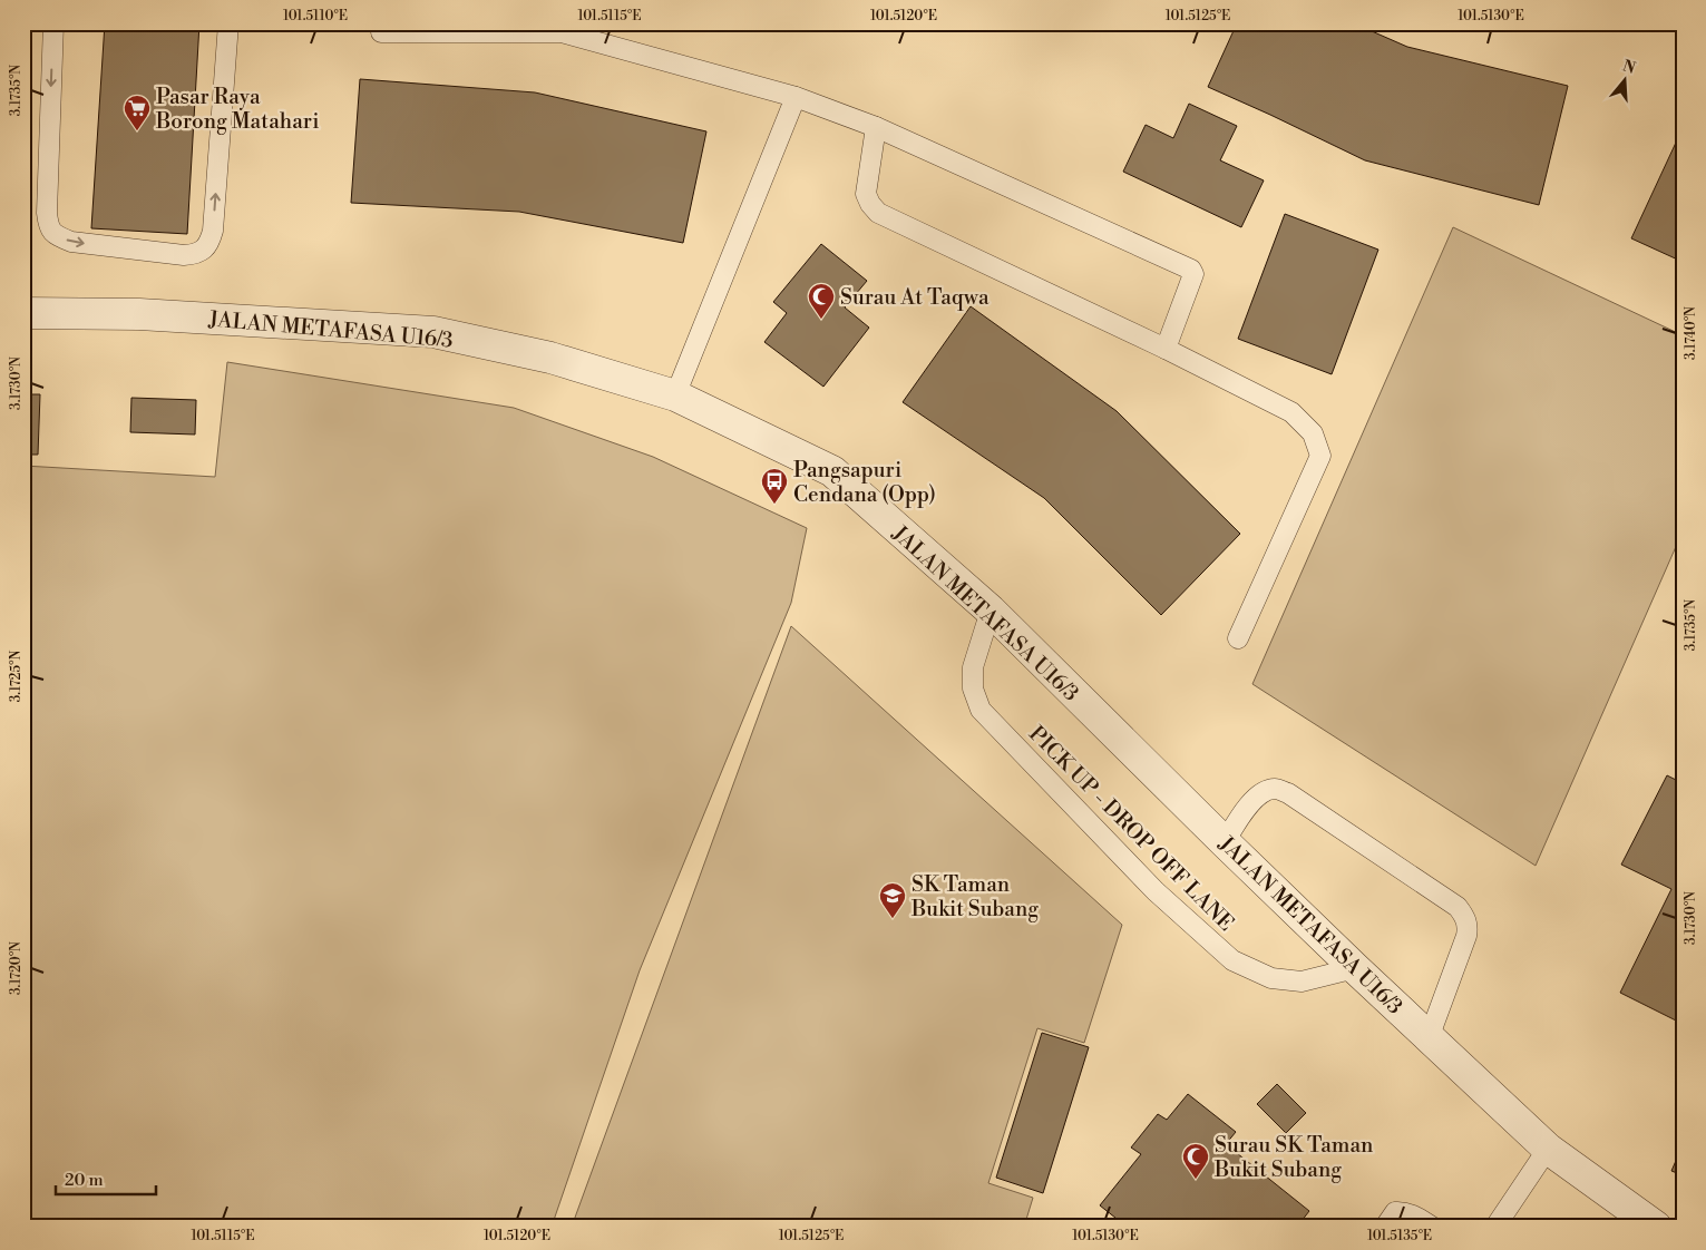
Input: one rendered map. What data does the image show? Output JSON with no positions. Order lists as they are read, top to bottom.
{
  "streets": {
    "street": ["JALAN METAFASA U16/3"],
    "lane": ["PICK UP - DROP OFF LANE"]
  },
  "crossings": [
    ["JALAN METAFASA U16/3", "PICK UP - DROP OFF LANE"]
  ],
  "places": {
    "supermarket": ["Pasar Raya Borong Matahari"],
    "mosque": ["Surau At Taqwa", "Surau SK Taman Bukit Subang"],
    "bus stop": ["Pangsapuri Cendana (Opp)"],
    "school or university": ["SK Taman Bukit Subang"]
  },
  "scale_bar": "20 m",
  "north": "top",
  "coordinates": [
    "101.5110°E",
    "101.5115°E",
    "101.5120°E",
    "101.5125°E",
    "101.5130°E",
    "3.1735°N",
    "3.1740°N",
    "3.1730°N",
    "3.1725°N",
    "3.1720°N",
    "101.5135°E"
  ]
}
